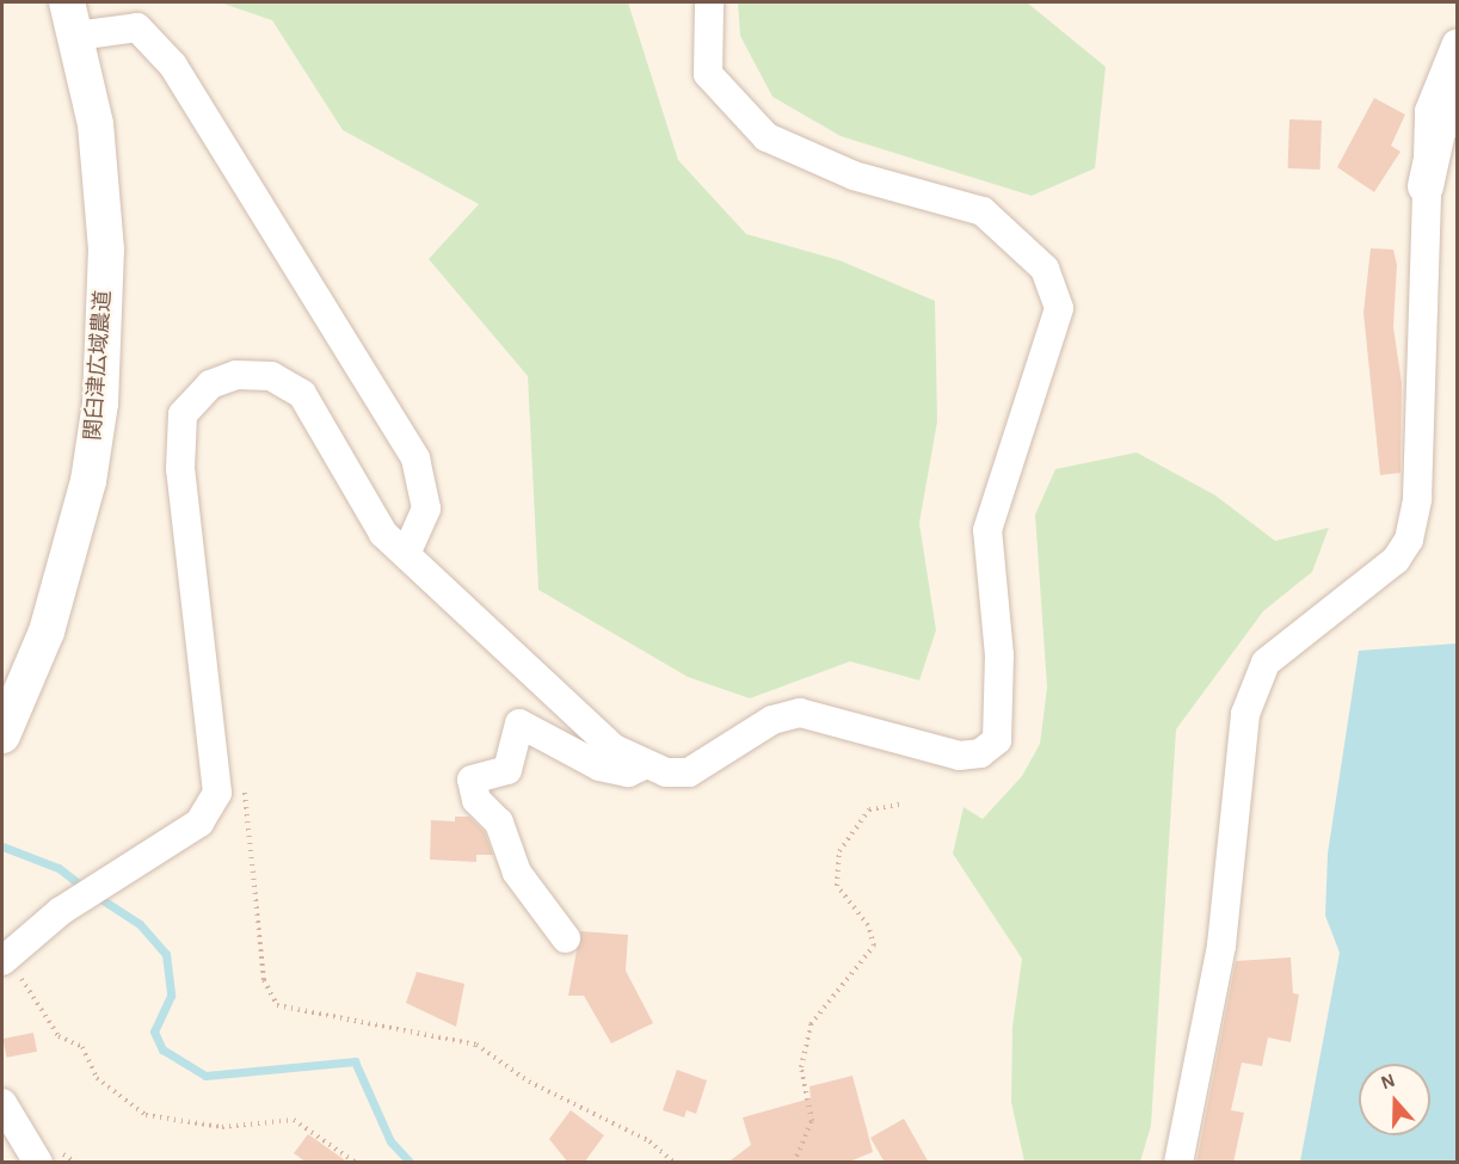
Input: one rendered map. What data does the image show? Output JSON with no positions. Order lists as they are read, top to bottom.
{
  "streets": {
    "street": ["関臼津広域農道"]
  },
  "north": "top"
}
